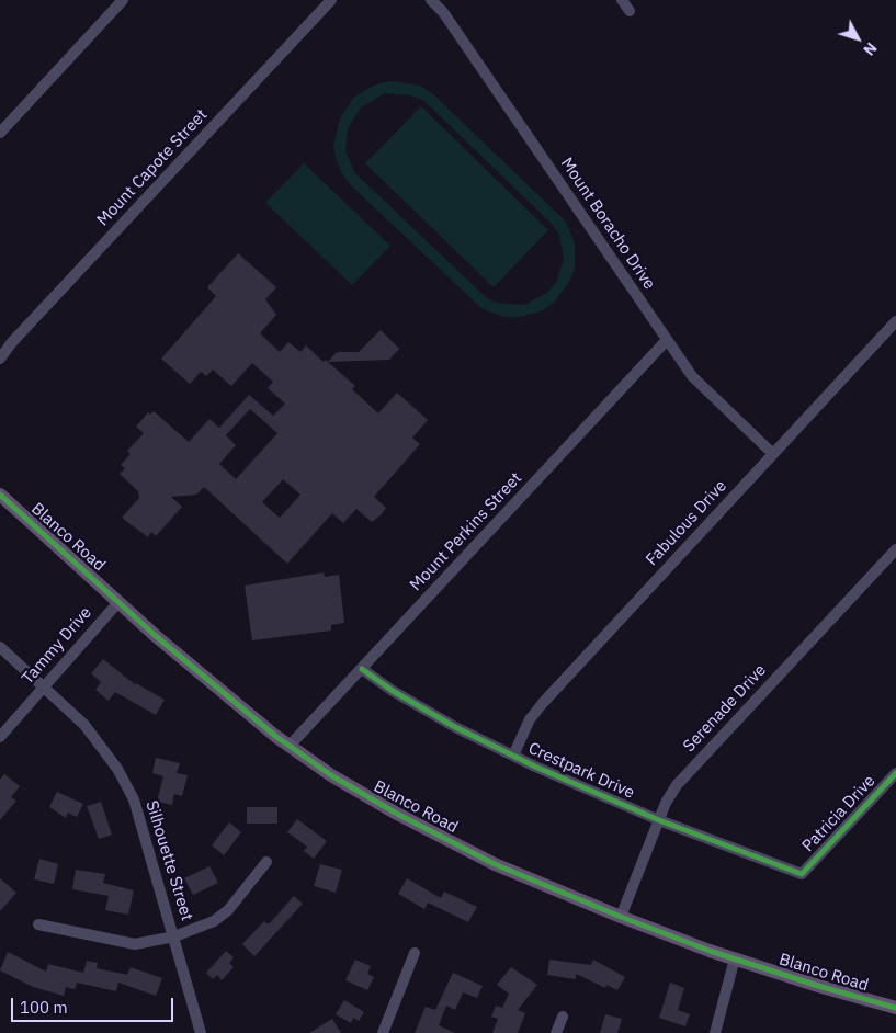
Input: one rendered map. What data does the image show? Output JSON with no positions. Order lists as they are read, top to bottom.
{
  "streets": {
    "main road": ["Blanco Road"],
    "street": [
      "Mount Capote Street",
      "Mount Boracho Drive",
      "Fabulous Drive",
      "Mount Perkins Street",
      "Tammy Drive",
      "Serenade Drive",
      "Crestpark Drive",
      "Patricia Drive",
      "Silhouette Street"
    ]
  },
  "crossings": [
    ["Mount Boracho Drive", "Fabulous Drive"],
    ["Mount Boracho Drive", "Mount Perkins Street"],
    ["Fabulous Drive", "Crestpark Drive"],
    ["Mount Perkins Street", "Blanco Road"],
    ["Mount Perkins Street", "Crestpark Drive"],
    ["Blanco Road", "Tammy Drive"],
    ["Blanco Road", "Serenade Drive"],
    ["Tammy Drive", "Silhouette Street"],
    ["Serenade Drive", "Crestpark Drive"],
    ["Crestpark Drive", "Patricia Drive"]
  ],
  "scale_bar": "100 m",
  "north": "bottom right"
}
